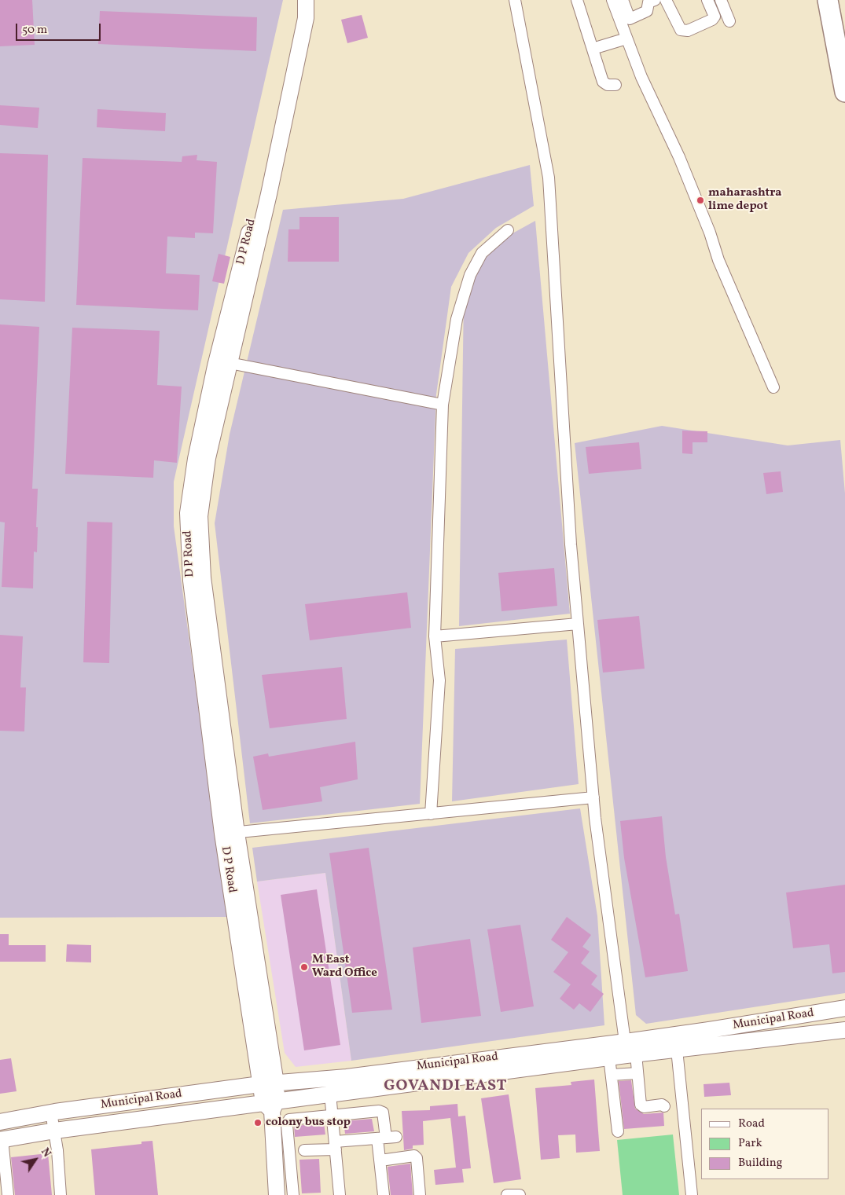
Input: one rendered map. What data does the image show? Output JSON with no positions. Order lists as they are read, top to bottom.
{
  "streets": {
    "street": ["D P Road", "Municipal Road"]
  },
  "crossings": [
    ["D P Road", "Municipal Road"]
  ],
  "districts": ["GOVANDI EAST"],
  "places": ["maharashtra lime depot", "M East Ward Office", "colony bus stop"],
  "legend": ["Road", "Park", "Building"],
  "scale_bar": "50 m",
  "north": "top right"
}
